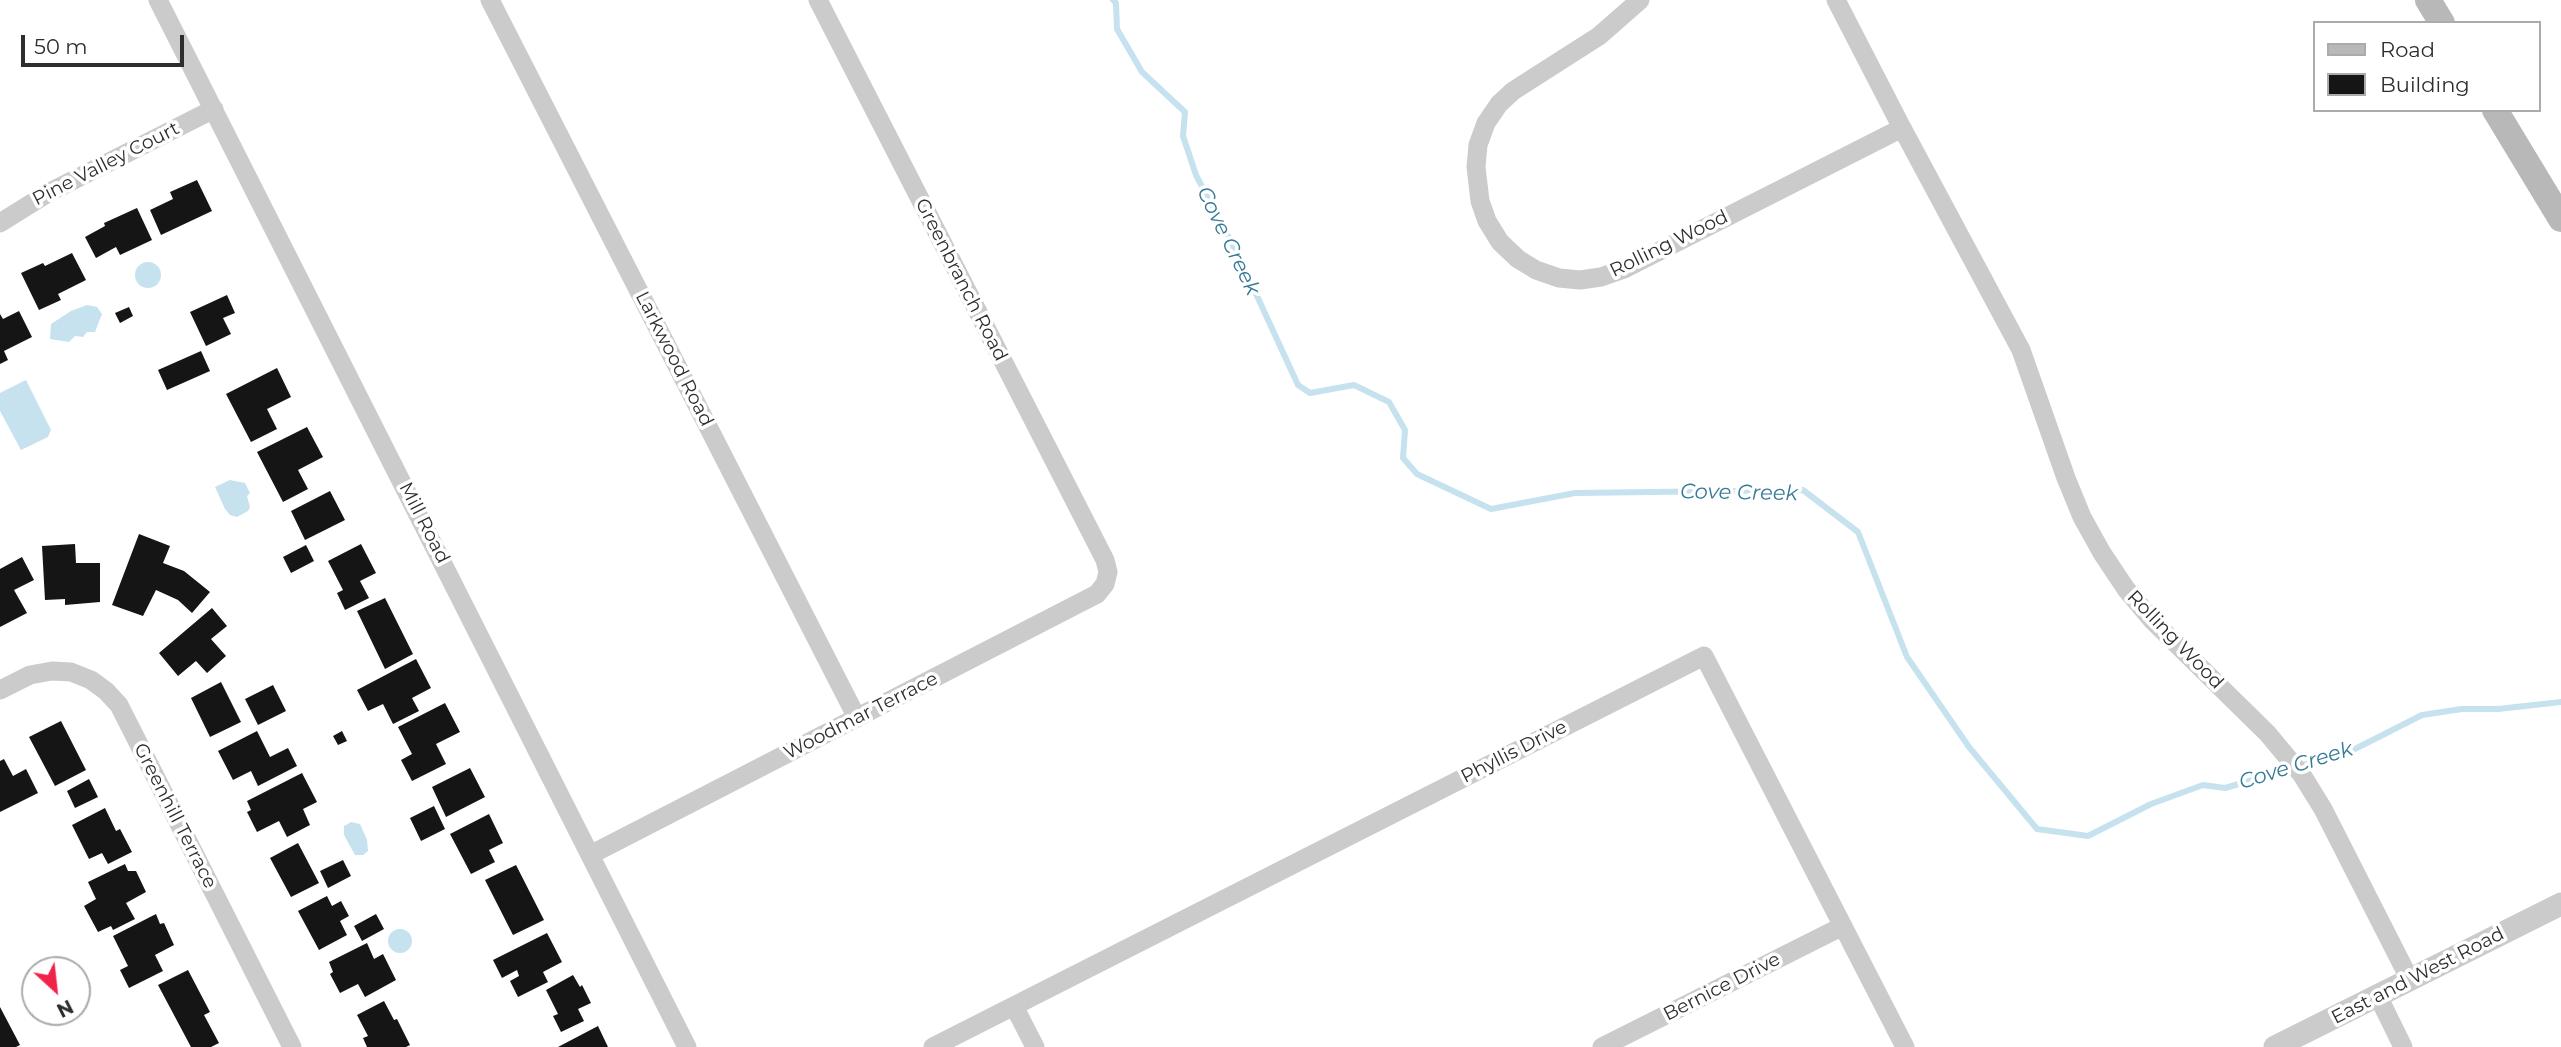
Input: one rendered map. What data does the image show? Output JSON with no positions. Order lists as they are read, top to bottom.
{
  "streets": {
    "street": [
      "Pine Valley Court",
      "Rolling Wood",
      "Greenbranch Road",
      "Larkwood Road",
      "Mill Road",
      "Woodmar Terrace",
      "Phyllis Drive",
      "Greenhill Terrace",
      "East and West Road",
      "Bernice Drive"
    ]
  },
  "crossings": [
    ["Pine Valley Court", "Mill Road"],
    ["Rolling Wood", "East and West Road"],
    ["Greenbranch Road", "Woodmar Terrace"],
    ["Larkwood Road", "Woodmar Terrace"],
    ["Mill Road", "Woodmar Terrace"],
    ["Phyllis Drive", "Bernice Drive"]
  ],
  "water": ["Cove Creek"],
  "legend": ["Road", "Building"],
  "scale_bar": "50 m",
  "north": "bottom right"
}
